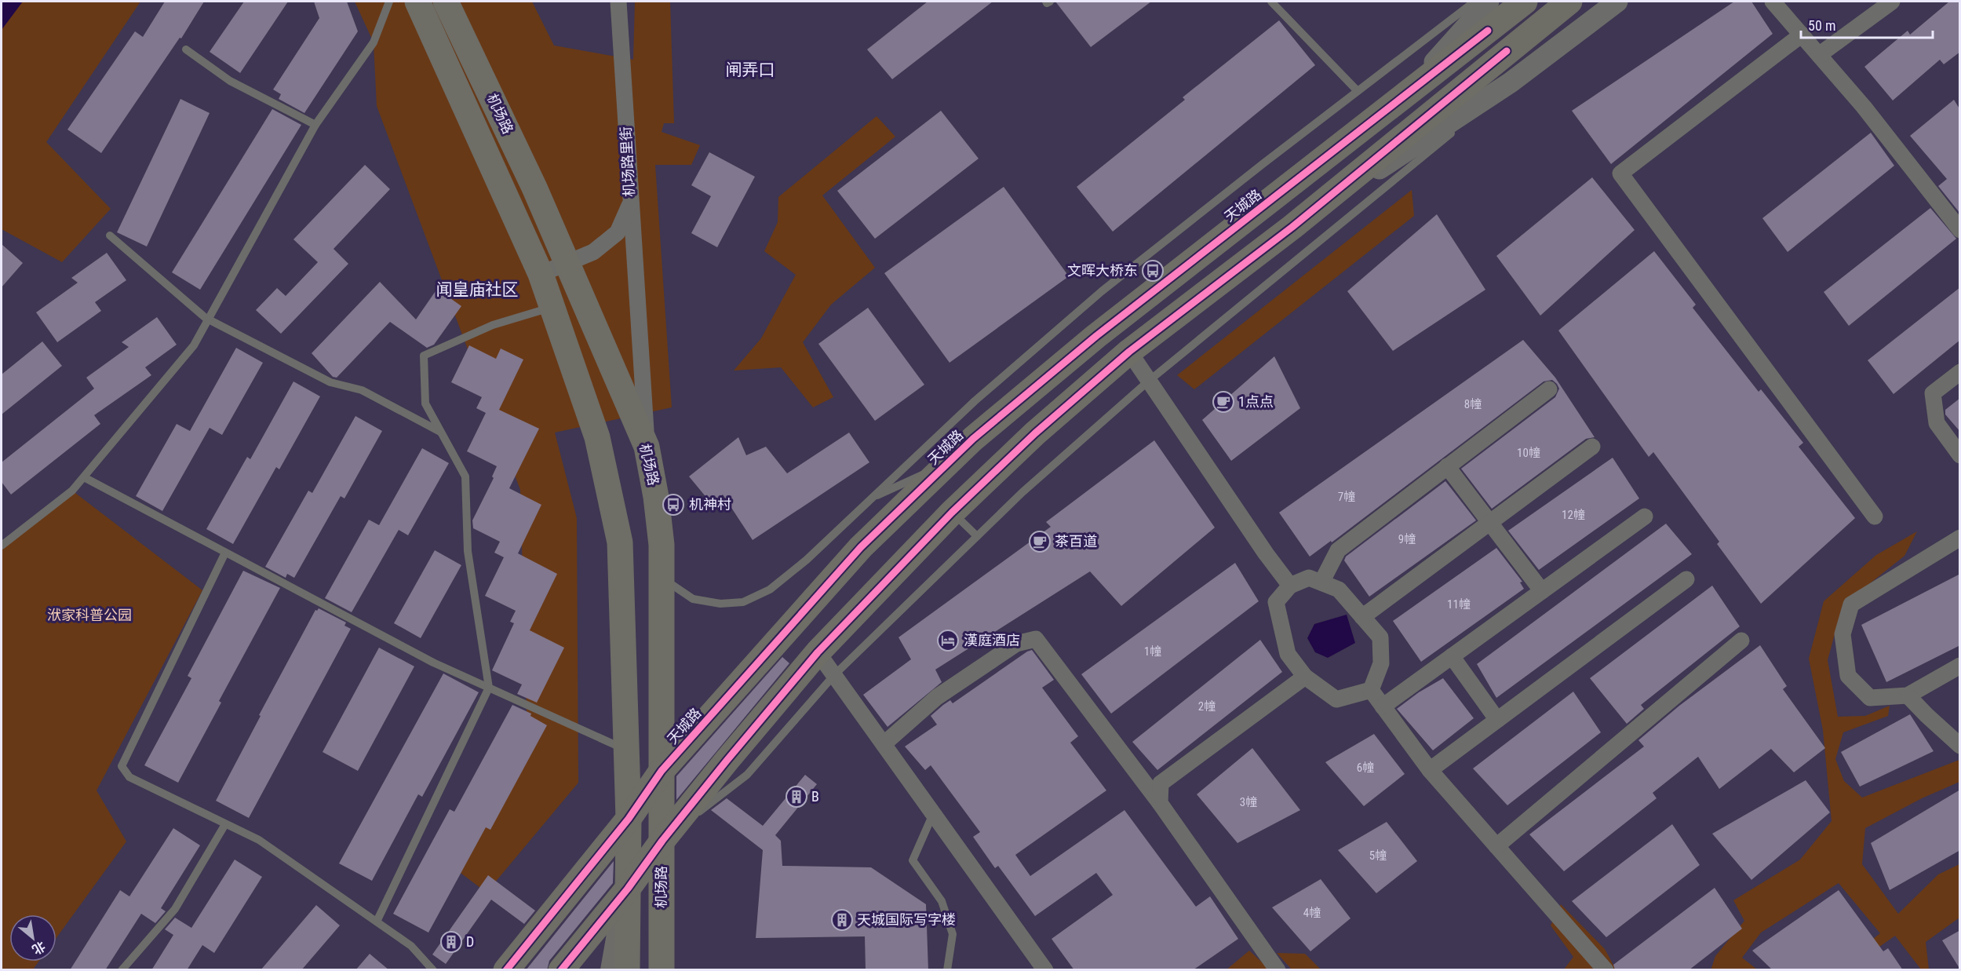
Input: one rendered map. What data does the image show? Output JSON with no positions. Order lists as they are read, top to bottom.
{
  "streets": {
    "main road": ["机场路", "天城路"],
    "street": ["机场路里街"]
  },
  "crossings": [
    ["机场路", "机场路里街"],
    ["机场路", "天城路"]
  ],
  "districts": ["闸弄口", "闻皇庙社区"],
  "parks": ["洑家科普公园"],
  "places": {
    "bus stop": ["文晖大桥东", "机神村"],
    "cafe": ["1点点", "茶百道"],
    "hotel": ["漢庭酒店"],
    "building": ["B", "天城国际写字楼", "D"]
  },
  "house_numbers": [
    "8幢",
    "10幢",
    "7幢",
    "12幢",
    "9幢",
    "11幢",
    "1幢",
    "2幢",
    "6幢",
    "3幢",
    "5幢",
    "4幢"
  ],
  "scale_bar": "50 m",
  "north": "bottom right"
}
